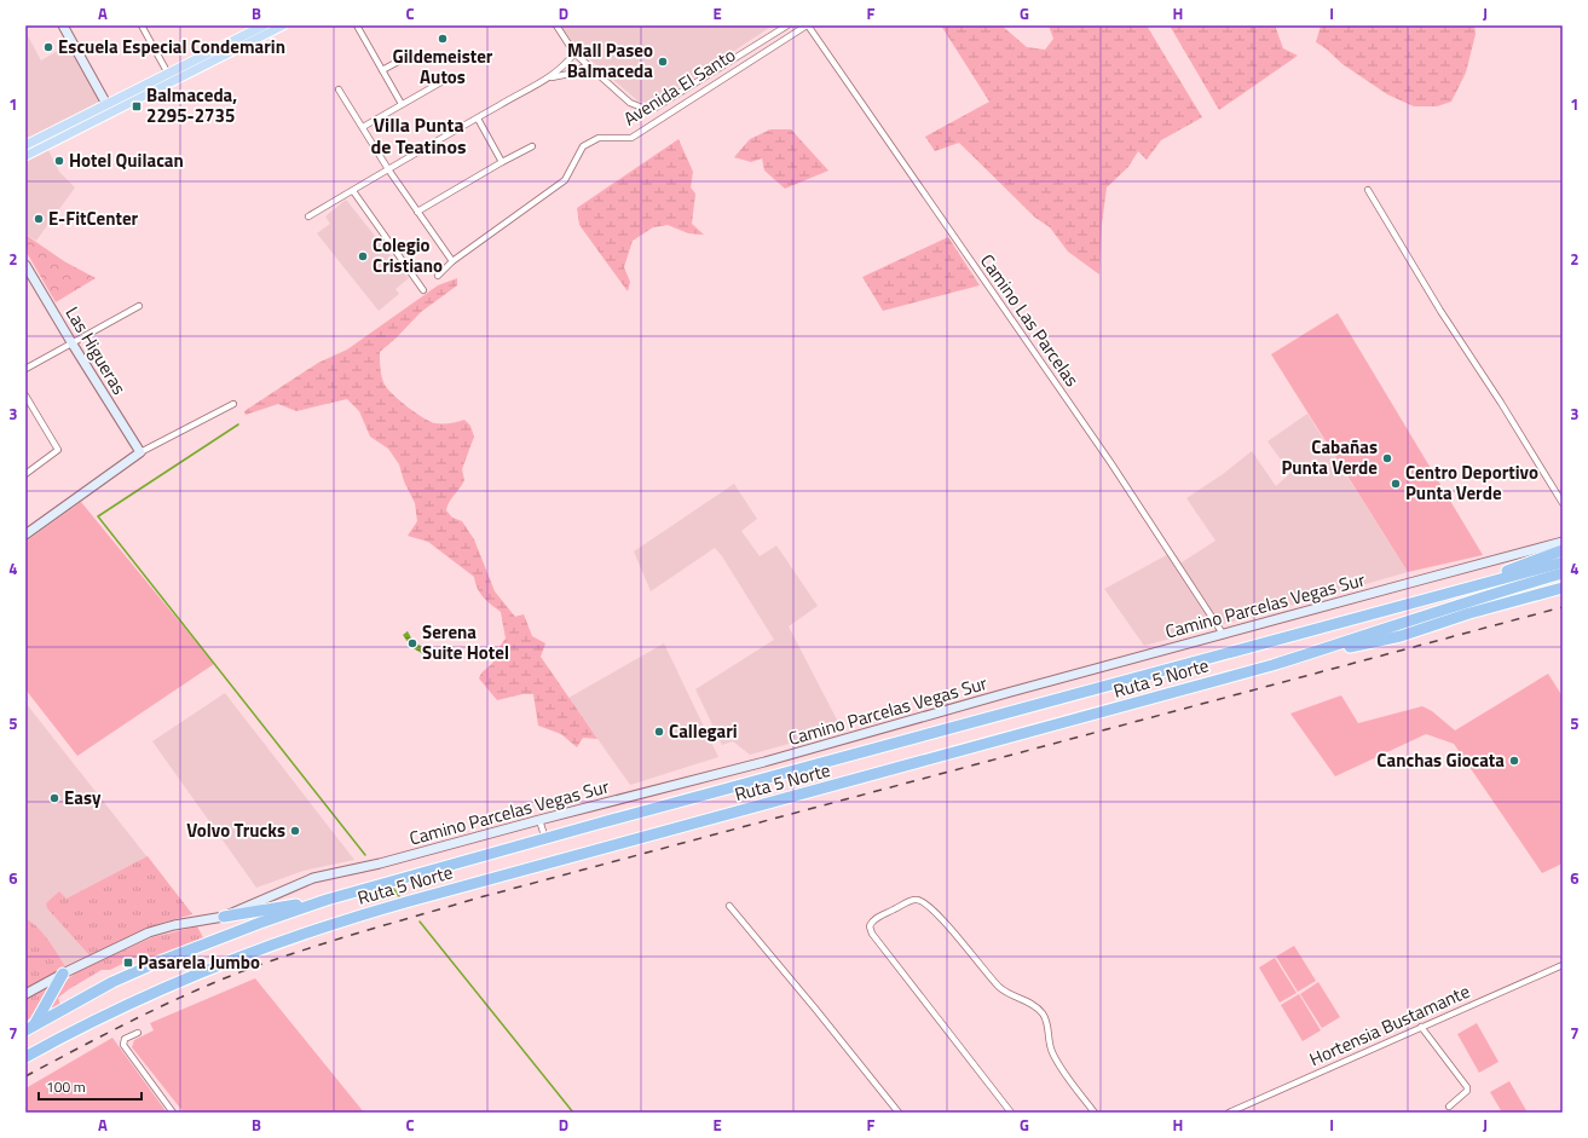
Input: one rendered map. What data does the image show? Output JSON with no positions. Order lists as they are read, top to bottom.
{
  "streets": {
    "highway": ["Ruta 5 Norte"],
    "street": [
      "Avenida El Santo",
      "Camino Las Parcelas",
      "Las Higueras",
      "Camino Parcelas Vegas Sur",
      "Hortensia Bustamante"
    ]
  },
  "crossings": [
    ["Avenida El Santo", "Camino Las Parcelas"],
    ["Camino Las Parcelas", "Camino Parcelas Vegas Sur"]
  ],
  "districts": ["Villa Punta de Teatinos"],
  "places": {
    "other": [
      "Gildemeister Autos",
      "Escuela Especial Condemarin",
      "Mall Paseo Balmaceda",
      "Hotel Quilacan",
      "E-FitCenter",
      "Colegio Cristiano",
      "Cabañas Punta Verde",
      "Centro Deportivo Punta Verde",
      "Serena Suite Hotel",
      "Callegari",
      "Canchas Giocata",
      "Easy",
      "Volvo Trucks"
    ],
    "transit": ["Balmaceda, 2295-2735", "Pasarela Jumbo"]
  },
  "scale_bar": "100 m",
  "grid": {
    "columns": [
      "A",
      "B",
      "C",
      "D",
      "E",
      "F",
      "G",
      "H",
      "I",
      "J"
    ],
    "rows": [
      "1",
      "2",
      "3",
      "4",
      "5",
      "6",
      "7"
    ]
  }
}
